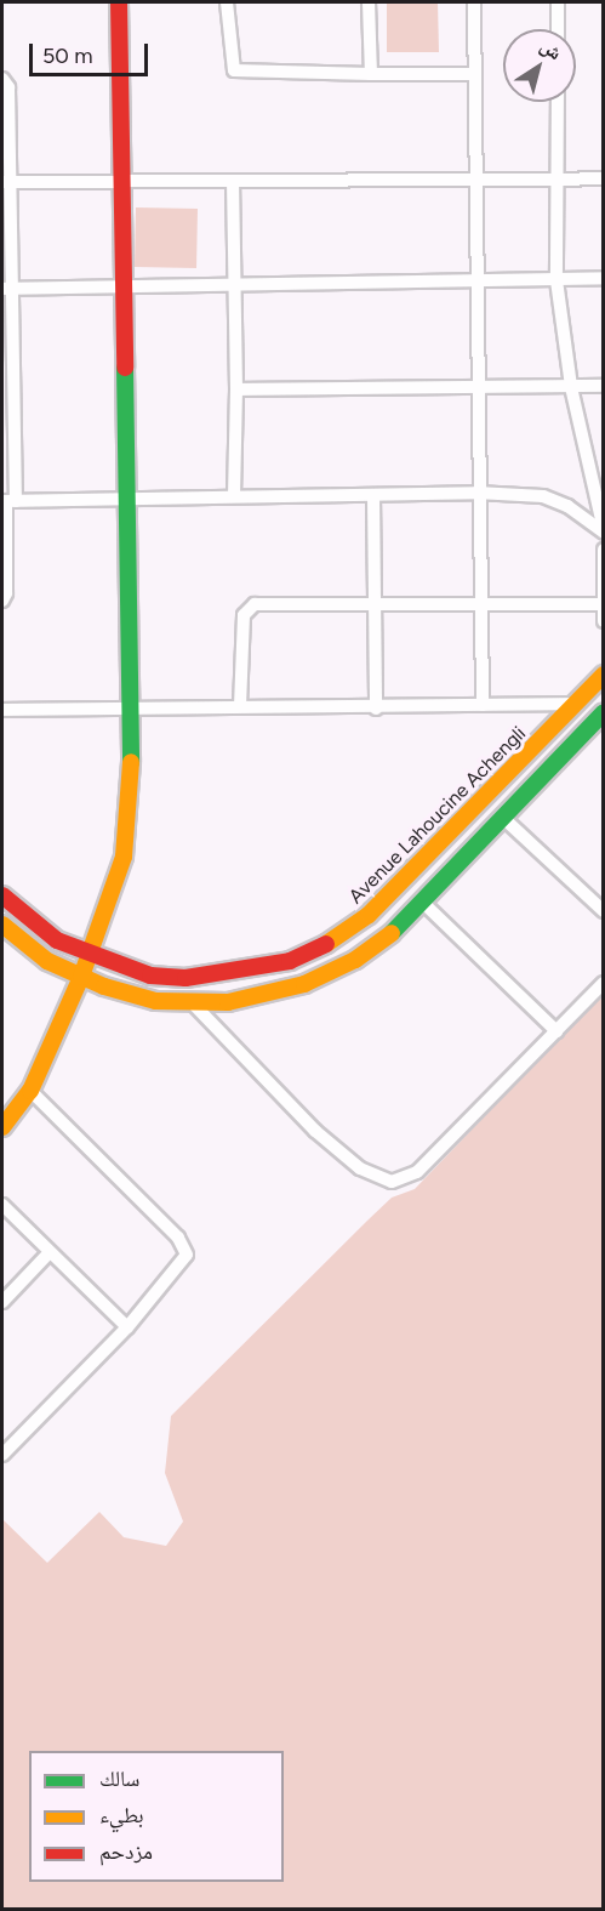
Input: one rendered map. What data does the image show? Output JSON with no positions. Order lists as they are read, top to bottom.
{
  "streets": {
    "street": ["Avenue Lahoucine Achengli"]
  },
  "legend": ["سالك", "بطيء", "مزدحم"],
  "scale_bar": "50 m",
  "north": "top right"
}
